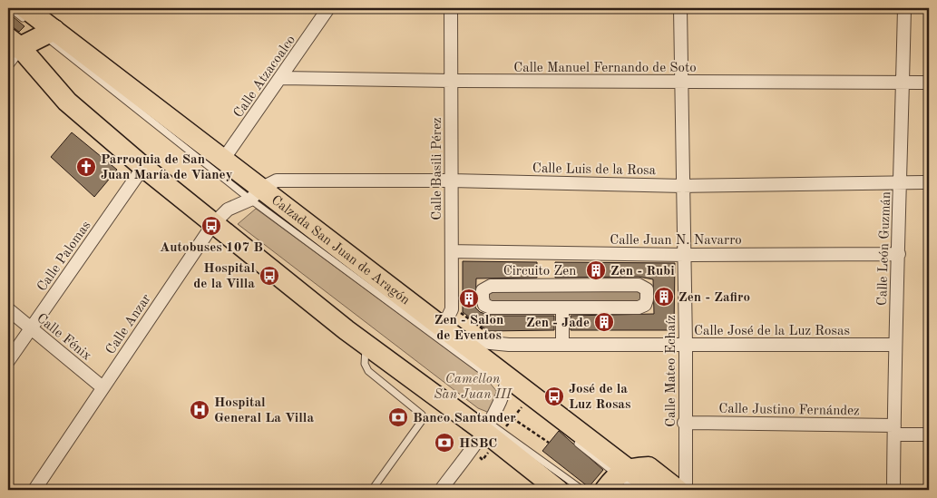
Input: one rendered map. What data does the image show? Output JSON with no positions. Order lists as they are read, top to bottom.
{
  "streets": {
    "main road": ["Calzada San Juan de Aragón"],
    "street": [
      "Calle Manuel Fernando de Soto",
      "Calle Atzacoalco",
      "Calle Basili Pérez",
      "Calle Luis de la Rosa",
      "Calle Juan N. Navarro",
      "Calle León Guzmán",
      "Calle Palomas",
      "Circuito Zen",
      "Calle Anzar",
      "Calle José de la Luz Rosas",
      "Calle Fénix",
      "Calle Mateo Echaíz",
      "Calle Justino Fernández"
    ]
  },
  "crossings": [
    ["Calle Manuel Fernando de Soto", "Calle Atzacoalco"],
    ["Calle Manuel Fernando de Soto", "Calle Basili Pérez"],
    ["Calle Manuel Fernando de Soto", "Calle León Guzmán"],
    ["Calle Manuel Fernando de Soto", "Calle Mateo Echaíz"],
    ["Calle Atzacoalco", "Calzada San Juan de Aragón"],
    ["Calle Basili Pérez", "Calle Luis de la Rosa"],
    ["Calle Basili Pérez", "Calle Juan N. Navarro"],
    ["Calle Basili Pérez", "Calzada San Juan de Aragón"],
    ["Calle Luis de la Rosa", "Calle León Guzmán"],
    ["Calle Luis de la Rosa", "Calzada San Juan de Aragón"],
    ["Calle Luis de la Rosa", "Calle Anzar"],
    ["Calle Luis de la Rosa", "Calle Mateo Echaíz"],
    ["Calle Juan N. Navarro", "Calle León Guzmán"],
    ["Calle Juan N. Navarro", "Calle Mateo Echaíz"],
    ["Calle León Guzmán", "Calle José de la Luz Rosas"],
    ["Calle León Guzmán", "Calle Justino Fernández"],
    ["Calzada San Juan de Aragón", "Calle Anzar"],
    ["Calzada San Juan de Aragón", "Calle José de la Luz Rosas"],
    ["Calle Palomas", "Calle Fénix"],
    ["Calle Anzar", "Calle Fénix"],
    ["Calle José de la Luz Rosas", "Calle Mateo Echaíz"],
    ["Calle Mateo Echaíz", "Calle Justino Fernández"]
  ],
  "parks": ["Camellon San Juan III"],
  "places": {
    "church": ["Parroquia de San Juan María de Vianey"],
    "bus stop": ["Autobuses 107 B", "Hospital de la Villa", "José de la Luz Rosas"],
    "building": [
      "Zen - Rubi",
      "Zen - Zafiro",
      "Zen - Salon de Eventos",
      "Zen - Jade"
    ],
    "hospital": ["Hospital General La Villa"],
    "bank": ["Banco Santander", "HSBC"]
  }
}
